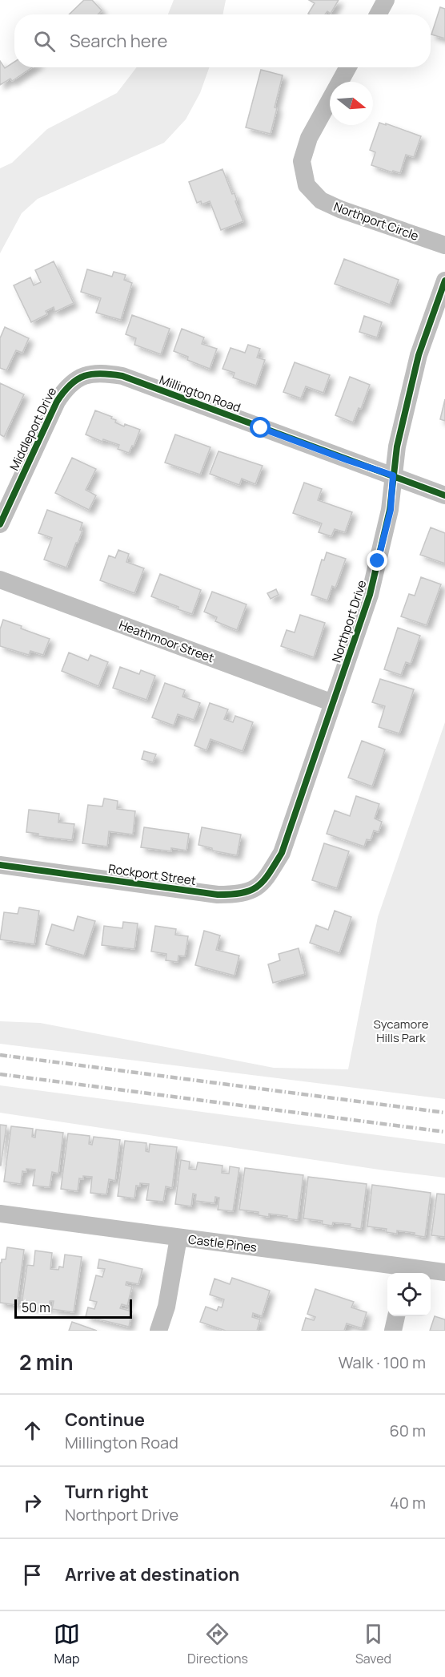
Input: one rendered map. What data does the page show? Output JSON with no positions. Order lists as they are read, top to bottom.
{
  "streets": {
    "street": [
      "Northport Circle",
      "Millington Road",
      "Middleport Drive",
      "Northport Drive",
      "Heathmoor Street",
      "Rockport Street",
      "Castle Pines"
    ]
  },
  "crossings": [
    ["Millington Road", "Middleport Drive"],
    ["Millington Road", "Northport Drive"],
    ["Northport Drive", "Heathmoor Street"],
    ["Northport Drive", "Rockport Street"]
  ],
  "parks": ["Sycamore Hills Park"],
  "scale_bar": "50 m",
  "north": "right",
  "page": {
    "search": "Search here",
    "scale": "50 m",
    "heading": ["2 min", "Walk · 100 m"],
    "list": [
      ["Continue", "Millington Road", "60 m"],
      ["Turn right", "Northport Drive", "40 m"],
      "Arrive at destination"
    ],
    "nav": ["Map", "Directions", "Saved"]
  }
}
